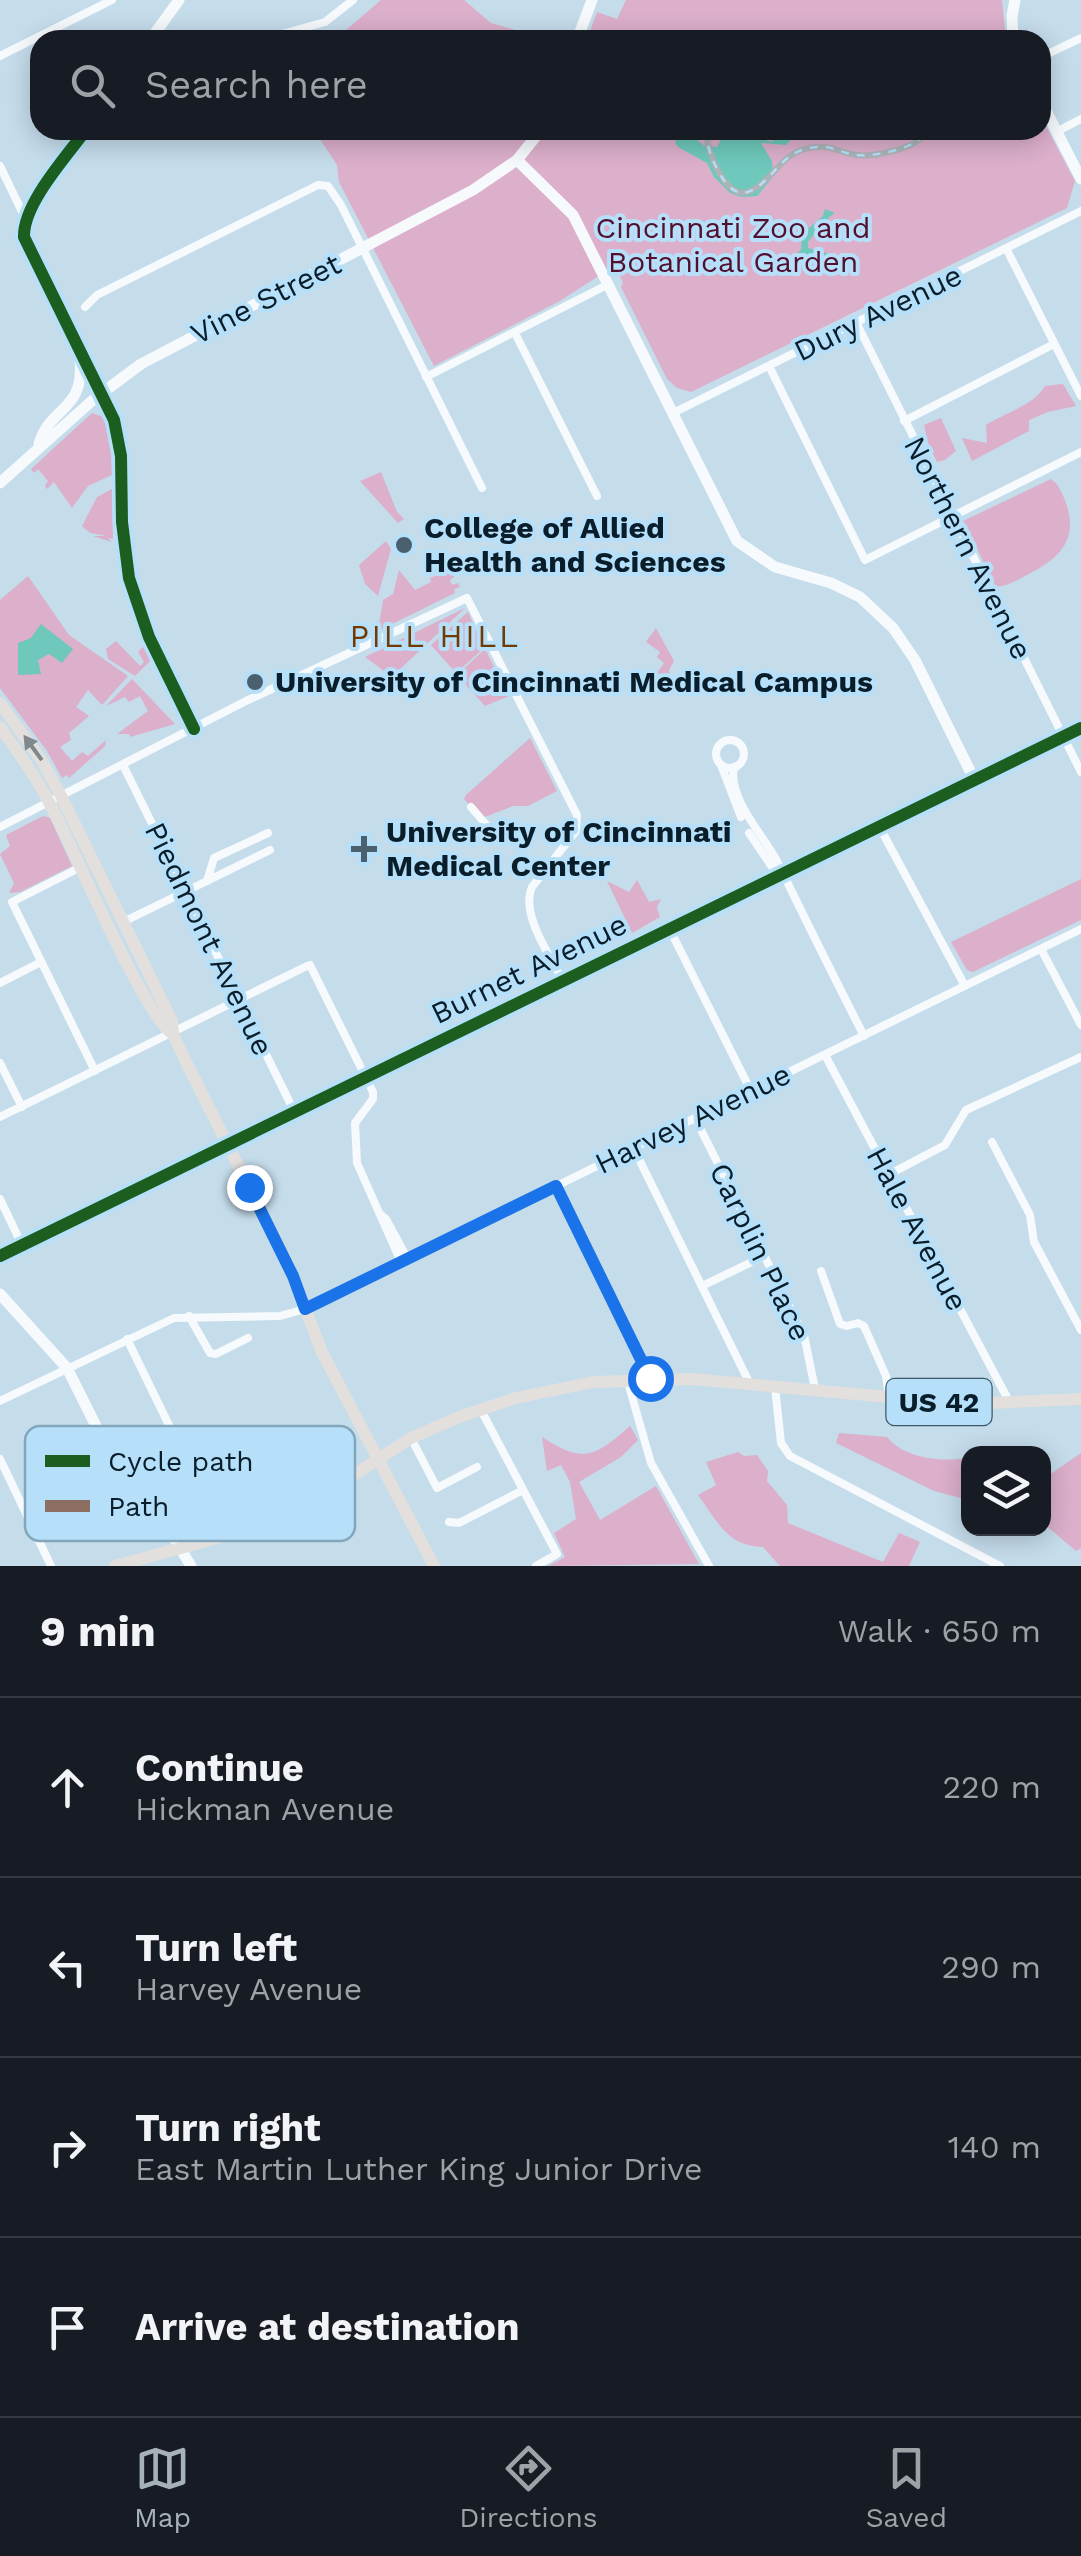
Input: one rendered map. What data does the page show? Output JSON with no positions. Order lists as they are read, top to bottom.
{
  "streets": {
    "main road": ["US 42"],
    "street": [
      "Vine Street",
      "Dury Avenue",
      "Northern Avenue",
      "Piedmont Avenue",
      "Burnet Avenue",
      "Harvey Avenue",
      "Hale Avenue",
      "Carplin Place"
    ]
  },
  "crossings": [
    ["Dury Avenue", "Northern Avenue"],
    ["Northern Avenue", "Burnet Avenue"],
    ["Piedmont Avenue", "Burnet Avenue"],
    ["Harvey Avenue", "Hale Avenue"],
    ["Harvey Avenue", "Carplin Place"],
    ["Hale Avenue", "US 42"],
    ["Carplin Place", "US 42"]
  ],
  "districts": ["PILL HILL"],
  "parks": ["Cincinnati Zoo and Botanical Garden"],
  "places": {
    "other": ["College of Allied Health and Sciences", "University of Cincinnati Medical Campus"],
    "health": ["University of Cincinnati Medical Center"]
  },
  "legend": ["Cycle path", "Path"],
  "page": {
    "search": "Search here",
    "heading": ["9 min", "Walk · 650 m"],
    "list": [
      ["Continue", "Hickman Avenue", "220 m"],
      ["Turn left", "Harvey Avenue", "290 m"],
      ["Turn right", "East Martin Luther King Junior Drive", "140 m"],
      "Arrive at destination"
    ],
    "nav": ["Map", "Directions", "Saved"]
  }
}
